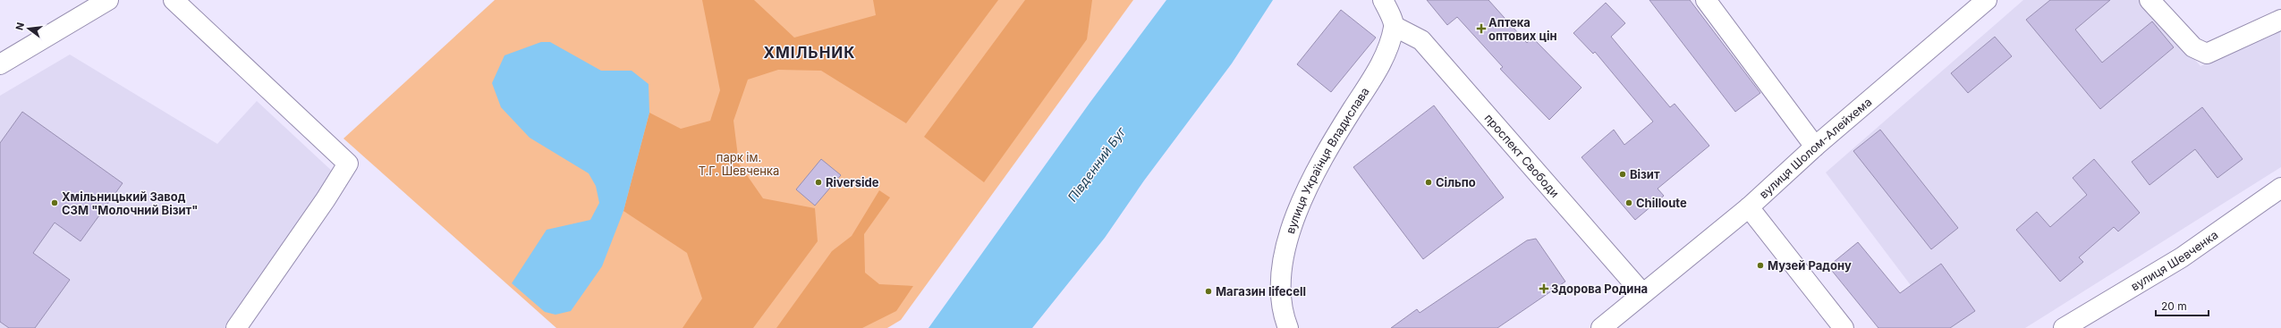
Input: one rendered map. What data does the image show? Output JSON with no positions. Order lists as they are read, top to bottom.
{
  "streets": {
    "street": [
      "вулиця Шолом-Алейхема",
      "проспект Свободи",
      "вулиця Українця Владислава",
      "вулиця Шевченка"
    ]
  },
  "crossings": [
    ["вулиця Шолом-Алейхема", "проспект Свободи"],
    ["проспект Свободи", "вулиця Українця Владислава"]
  ],
  "districts": ["ХМІЛЬНИК"],
  "water": ["Південний Буг"],
  "parks": ["парк ім. Т.Г. Шевченка"],
  "places": {
    "health": ["Аптека оптових цін", "Здорова Родина"],
    "other": [
      "Візит",
      "Riverside",
      "Сільпо",
      "Хмільницький Завод СЗМ \"Молочний Візит\"",
      "Chilloute",
      "Музей Радону",
      "Магазин lifecell"
    ]
  },
  "scale_bar": "20 m",
  "north": "left"
}
